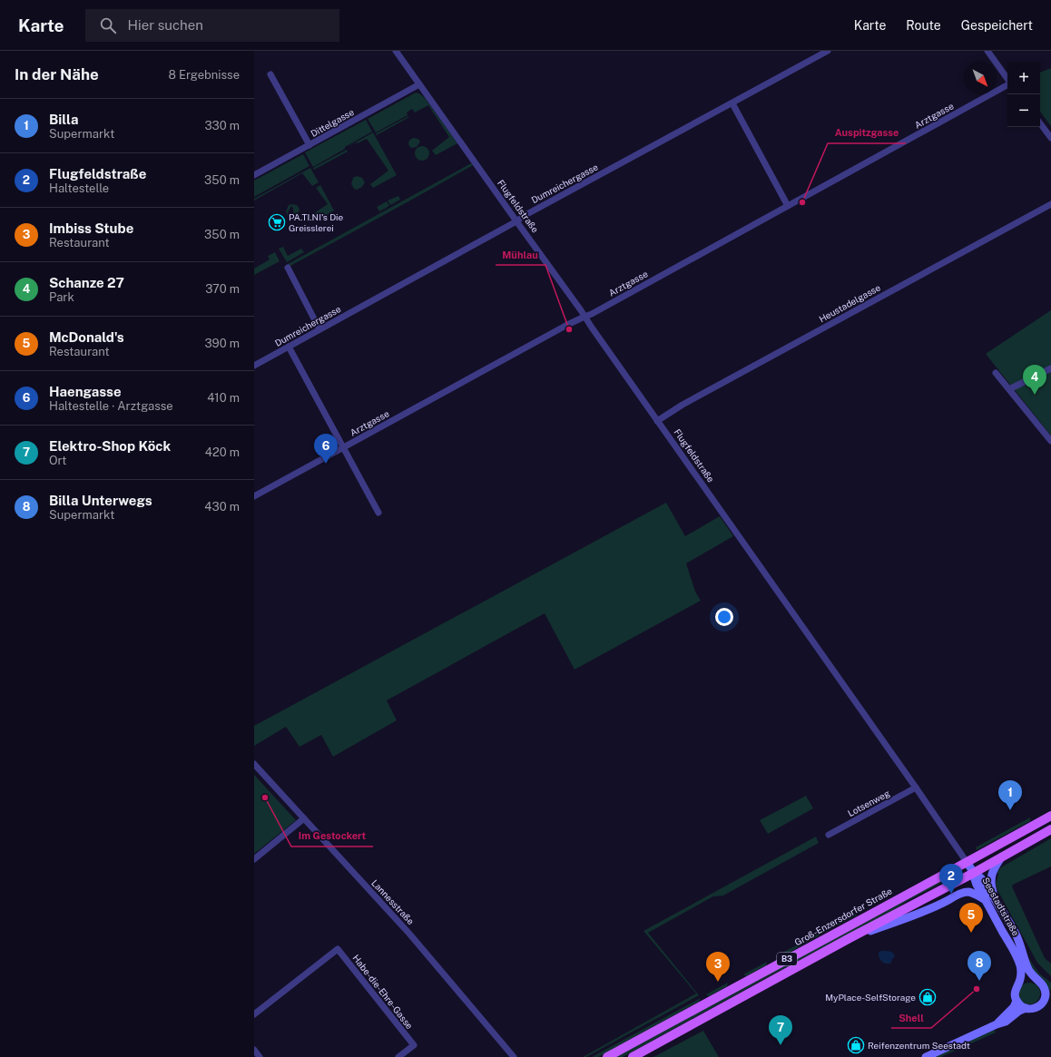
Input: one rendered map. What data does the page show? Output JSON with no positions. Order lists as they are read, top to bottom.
{
  "streets": {
    "main road": ["Groß-Enzersdorfer Straße", "B3"],
    "street": [
      "Arztgasse",
      "Dittelgasse",
      "Dumreichergasse",
      "Flugfeldstraße",
      "Heustadelgasse",
      "Lotsenweg",
      "Lannesstraße",
      "Seestadtstraße",
      "Habe-die-Ehre-Gasse"
    ]
  },
  "crossings": [
    ["Arztgasse", "Flugfeldstraße"],
    ["Dittelgasse", "Flugfeldstraße"],
    ["Dumreichergasse", "Flugfeldstraße"],
    ["Flugfeldstraße", "Heustadelgasse"],
    ["Flugfeldstraße", "Lotsenweg"],
    ["Flugfeldstraße", "Seestadtstraße"],
    ["Flugfeldstraße", "Groß-Enzersdorfer Straße"],
    ["Flugfeldstraße", "B3"],
    ["Seestadtstraße", "B3"]
  ],
  "places": {
    "other": [
      "Auspitzgasse",
      "Mühlau",
      "Im Gestockert",
      "Shell"
    ],
    "supermarket": ["PA.TI.NI's Die Greisslerei"],
    "shop": ["MyPlace-SelfStorage", "Reifenzentrum Seestadt"]
  },
  "north": "bottom right",
  "page": {
    "header": "Karte",
    "search": "Hier suchen",
    "nav": ["Karte", "Route", "Gespeichert"],
    "heading": ["In der Nähe", "8 Ergebnisse"],
    "map_buttons": ["+", "−"],
    "list": [
      {
        "mark": "1",
        "name": "Billa",
        "note": "Supermarkt",
        "value": "330 m"
      },
      {
        "mark": "2",
        "name": "Flugfeldstraße",
        "note": "Haltestelle",
        "value": "350 m"
      },
      {
        "mark": "3",
        "name": "Imbiss Stube",
        "note": "Restaurant",
        "value": "350 m"
      },
      {
        "mark": "4",
        "name": "Schanze 27",
        "note": "Park",
        "value": "370 m"
      },
      {
        "mark": "5",
        "name": "McDonald's",
        "note": "Restaurant",
        "value": "390 m"
      },
      {
        "mark": "6",
        "name": "Haengasse",
        "note": "Haltestelle · Arztgasse",
        "value": "410 m"
      },
      {
        "mark": "7",
        "name": "Elektro-Shop Köck",
        "note": "Ort",
        "value": "420 m"
      },
      {
        "mark": "8",
        "name": "Billa Unterwegs",
        "note": "Supermarkt",
        "value": "430 m"
      }
    ],
    "pins": [
      "4",
      "6",
      "1",
      "2",
      "5",
      "8",
      "3",
      "7"
    ]
  }
}
